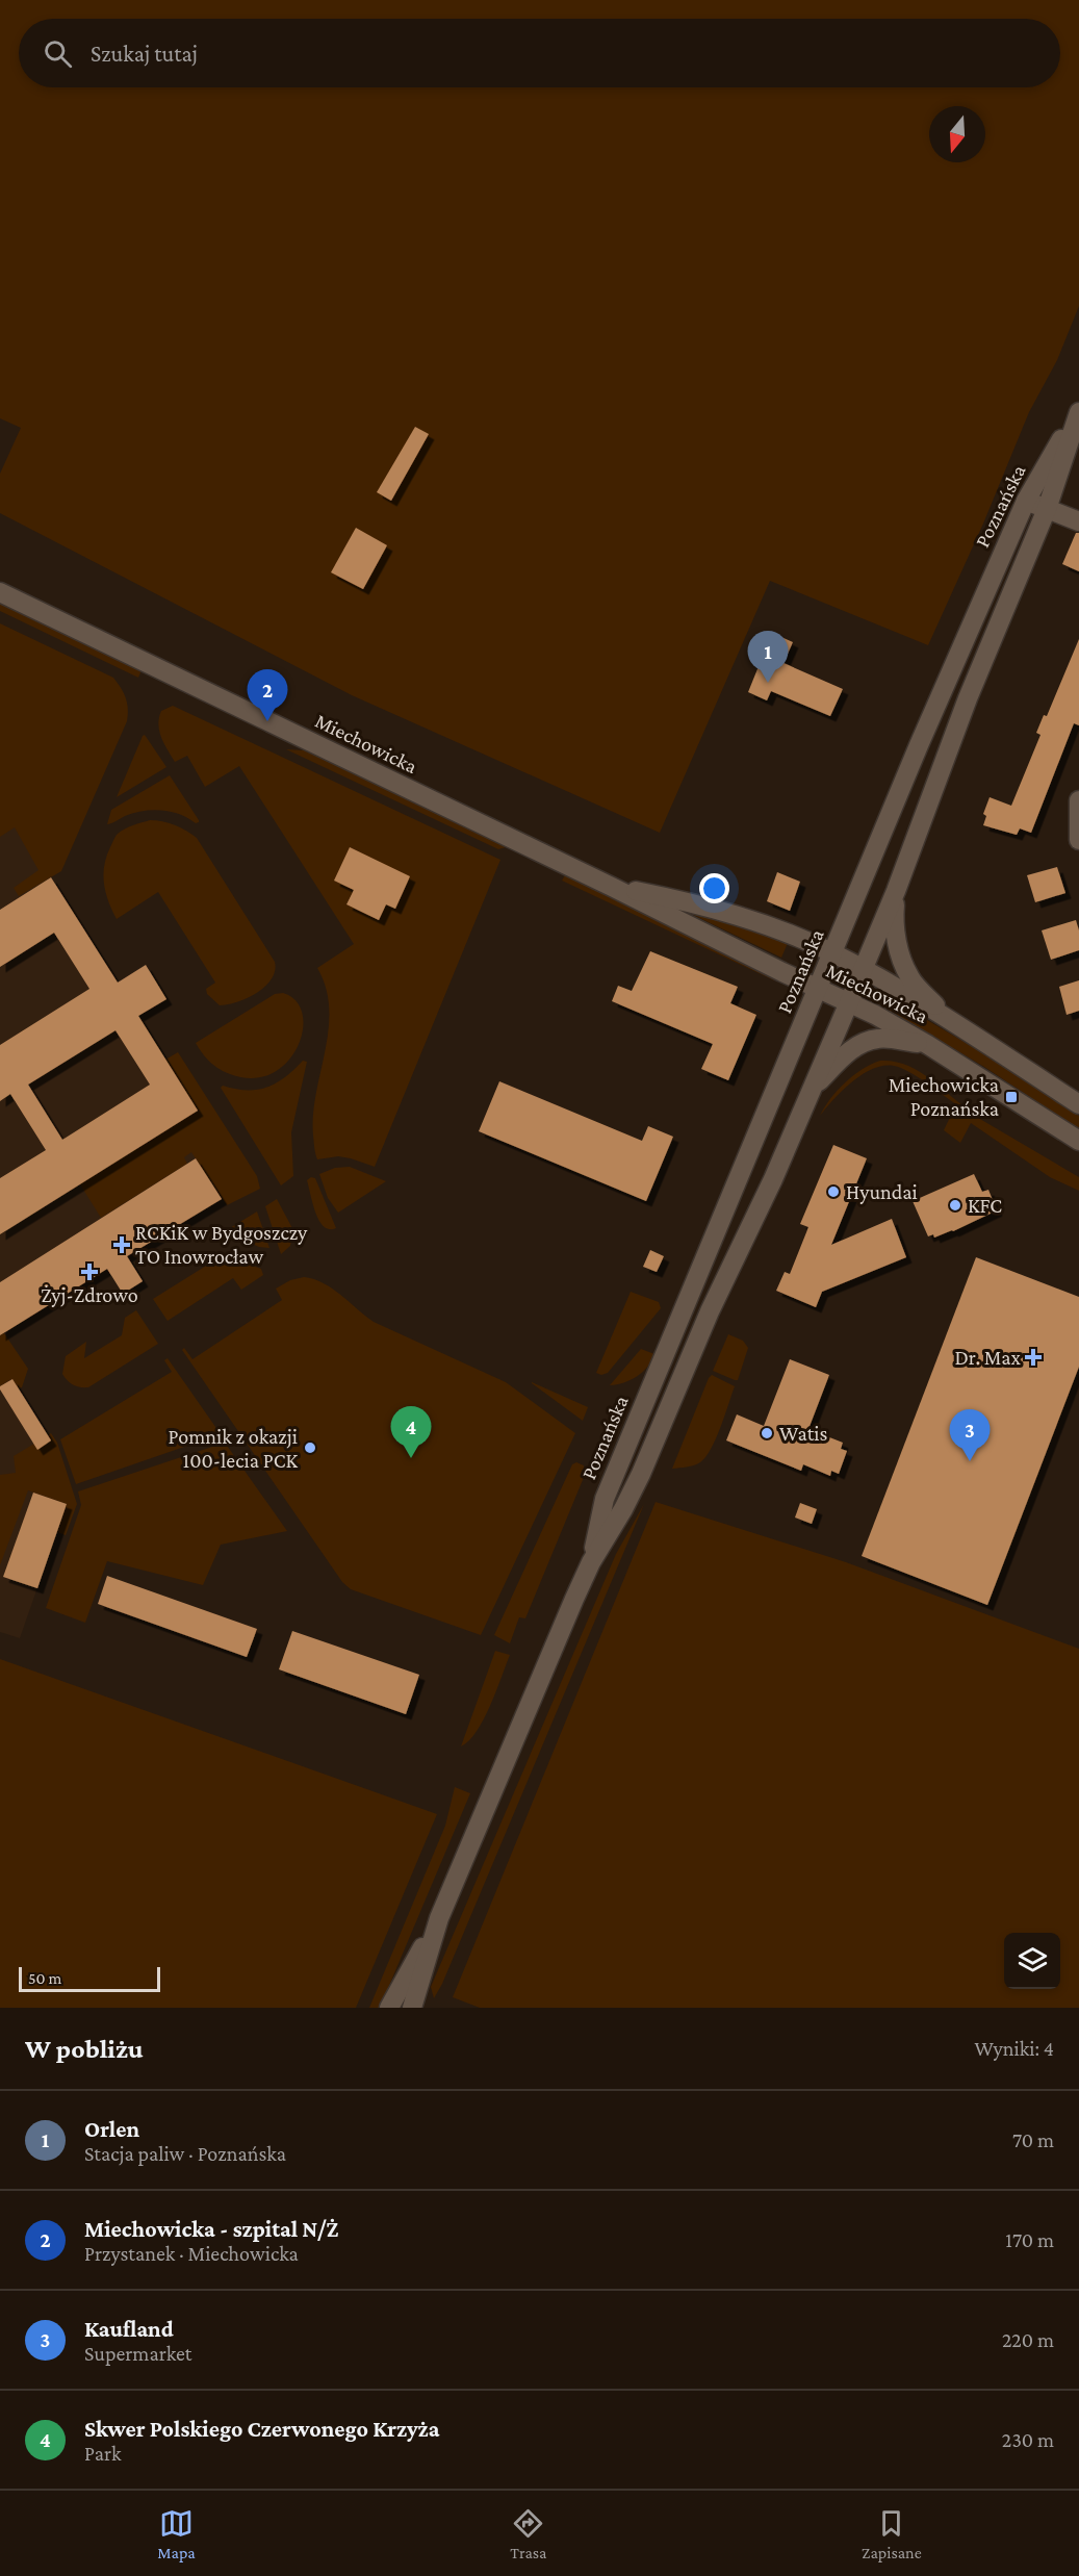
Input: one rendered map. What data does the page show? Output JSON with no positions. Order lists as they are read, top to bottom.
{
  "streets": {
    "main road": ["Poznańska", "Miechowicka"]
  },
  "crossings": [
    ["Poznańska", "Miechowicka"]
  ],
  "places": {
    "transit": ["Miechowicka Poznańska"],
    "other": [
      "Hyundai",
      "KFC",
      "Watis",
      "Pomnik z okazji 100-lecia PCK"
    ],
    "health": ["RCKiK w Bydgoszczy TO Inowrocław", "Żyj-Zdrowo", "Dr. Max"]
  },
  "scale_bar": "50 m",
  "north": "bottom",
  "page": {
    "search": "Szukaj tutaj",
    "pins": [
      "1",
      "2",
      "4",
      "3"
    ],
    "scale": "50 m",
    "heading": ["W pobliżu", "Wyniki: 4"],
    "list": [
      {
        "mark": "1",
        "name": "Orlen",
        "note": "Stacja paliw · Poznańska",
        "value": "70 m"
      },
      {
        "mark": "2",
        "name": "Miechowicka - szpital N/Ż",
        "note": "Przystanek · Miechowicka",
        "value": "170 m"
      },
      {
        "mark": "3",
        "name": "Kaufland",
        "note": "Supermarket",
        "value": "220 m"
      },
      {
        "mark": "4",
        "name": "Skwer Polskiego Czerwonego Krzyża",
        "note": "Park",
        "value": "230 m"
      }
    ],
    "nav": ["Mapa", "Trasa", "Zapisane"]
  }
}
